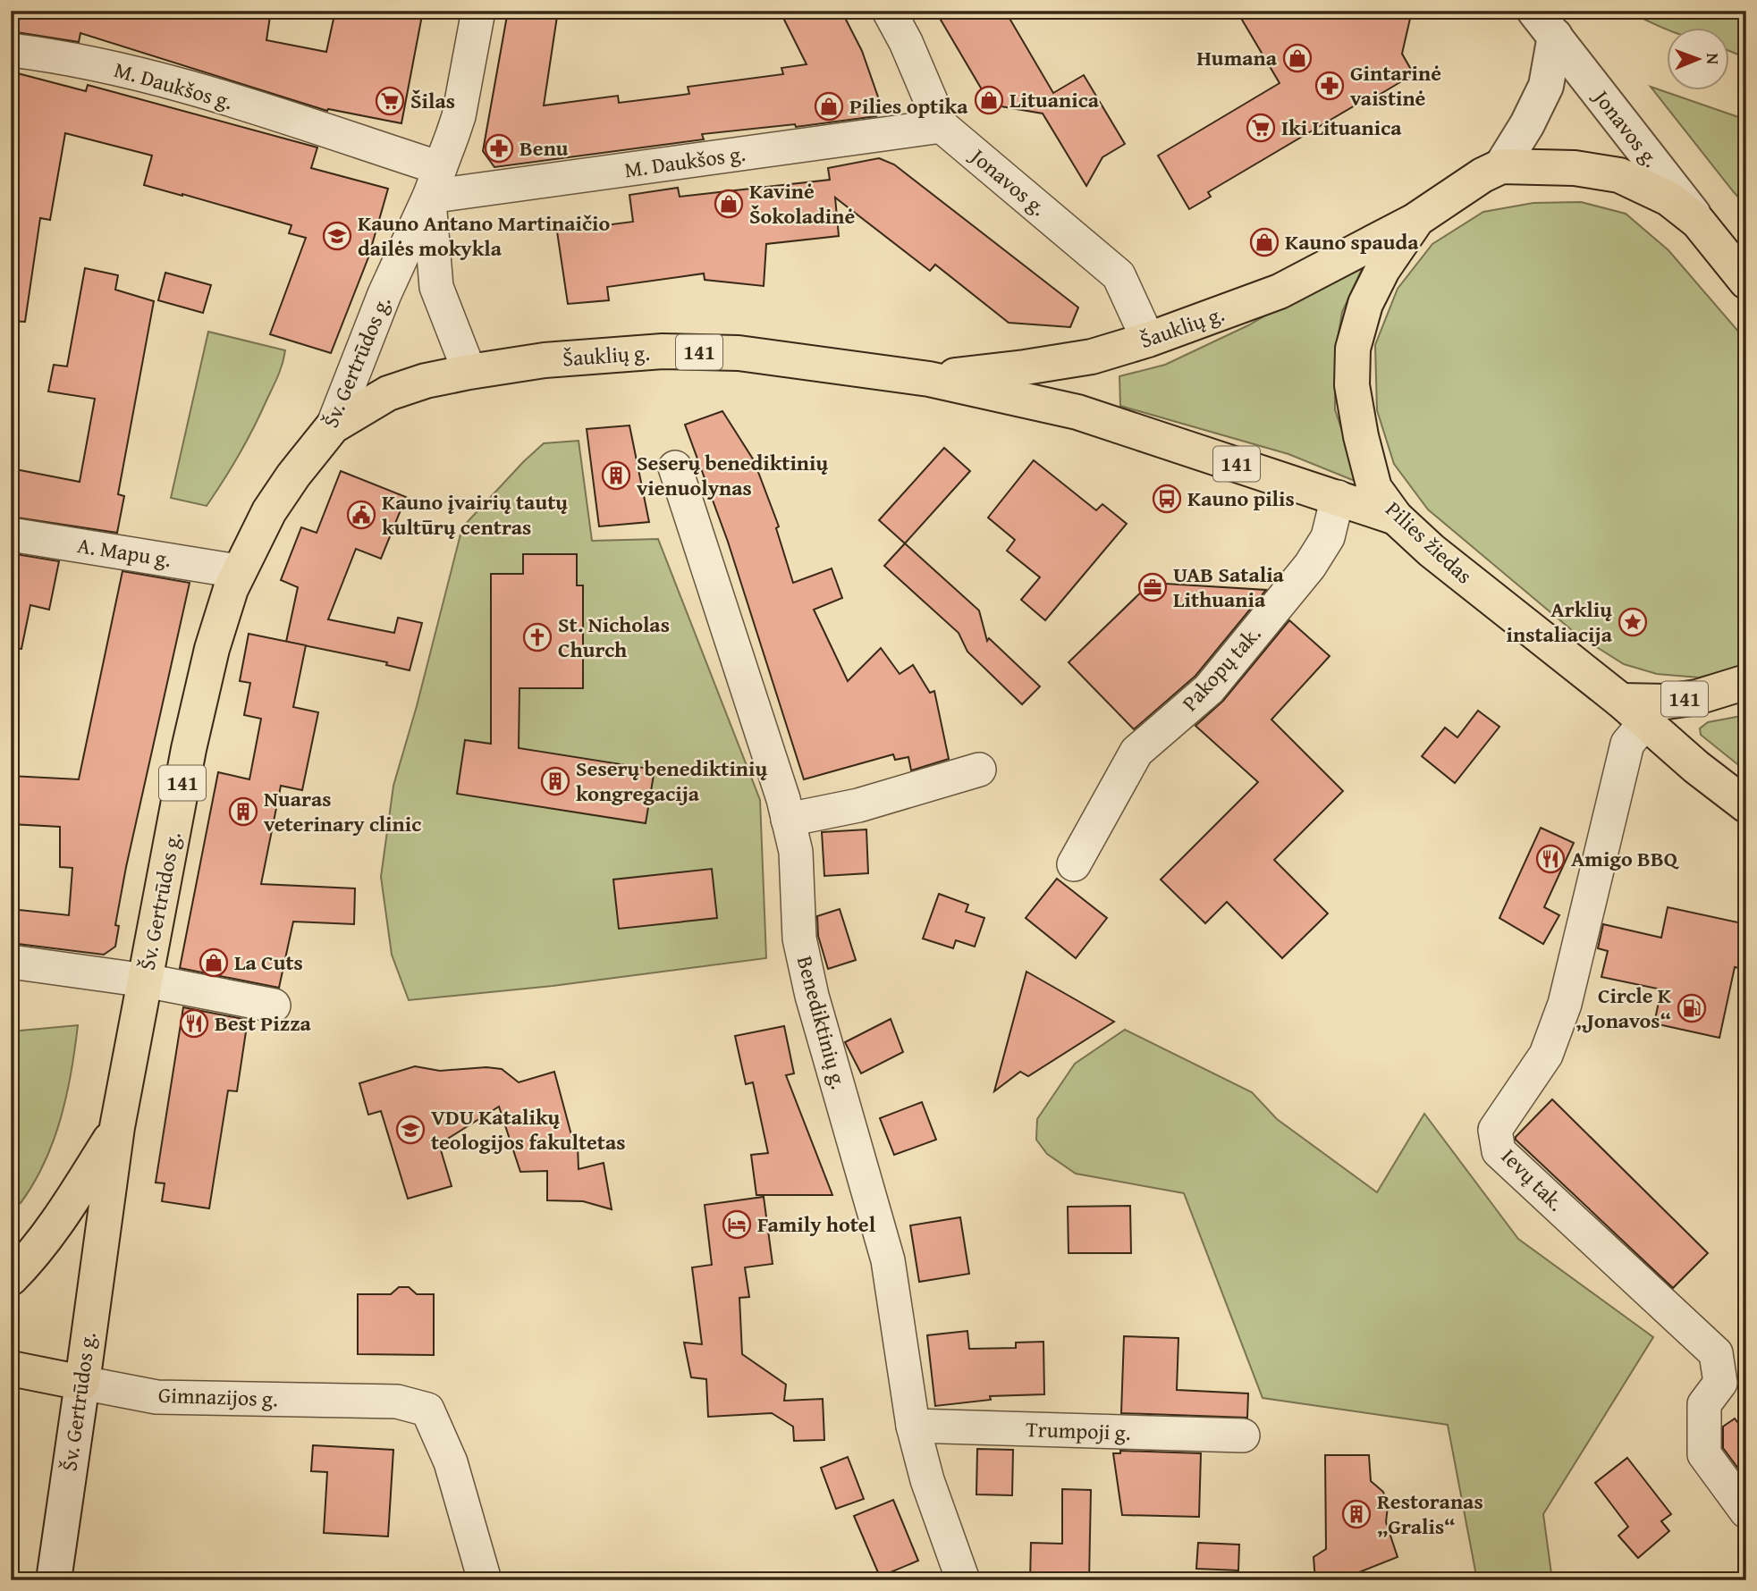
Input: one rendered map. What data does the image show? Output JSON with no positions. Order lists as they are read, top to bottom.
{
  "streets": {
    "main road": [
      "Šauklių g.",
      "141",
      "Šv. Gertrūdos g.",
      "Pilies žiedas",
      "Gimnazijos g."
    ],
    "street": [
      "M. Daukšos g.",
      "Jonavos g.",
      "A. Mapu g.",
      "Pakopų tak.",
      "Benediktinių g.",
      "Ievų tak.",
      "Trumpoji g."
    ]
  },
  "crossings": [
    ["M. Daukšos g.", "Jonavos g."],
    ["M. Daukšos g.", "Šv. Gertrūdos g."],
    ["Jonavos g.", "Šauklių g."],
    ["Jonavos g.", "Pilies žiedas"],
    ["Šauklių g.", "141"],
    ["Šauklių g.", "Šv. Gertrūdos g."],
    ["Šauklių g.", "Pilies žiedas"],
    ["Šauklių g.", "Pakopų tak."],
    ["141", "Pilies žiedas"],
    ["141", "Pakopų tak."],
    ["141", "Ievų tak."],
    ["Šv. Gertrūdos g.", "A. Mapu g."],
    ["Šv. Gertrūdos g.", "Gimnazijos g."],
    ["Pilies žiedas", "Ievų tak."],
    ["Benediktinių g.", "Trumpoji g."]
  ],
  "places": {
    "shop": [
      "Humana",
      "Lituanica",
      "Pilies optika",
      "Kavinė Šokoladinė",
      "Kauno spauda",
      "La Cuts"
    ],
    "pharmacy": ["Gintarinė vaistinė", "Benu"],
    "supermarket": ["Šilas", "Iki Lituanica"],
    "school or university": ["Kauno Antano Martinaičio dailės mokykla", "VDU Katalikų teologijos fakultetas"],
    "building": [
      "Seserų benediktinių vienuolynas",
      "Seserų benediktinių kongregacija",
      "Nuaras veterinary clinic",
      "Restoranas „Gralis“"
    ],
    "bus stop": ["Kauno pilis"],
    "public building": ["Kauno įvairių tautų kultūrų centras"],
    "office": ["UAB Satalia Lithuania"],
    "place": ["Arklių instaliacija"],
    "church": ["St. Nicholas Church"],
    "restaurant": ["Amigo BBQ", "Best Pizza"],
    "fuel station": ["Circle K „Jonavos“"],
    "hotel": ["Family hotel"]
  },
  "north": "right"
}
